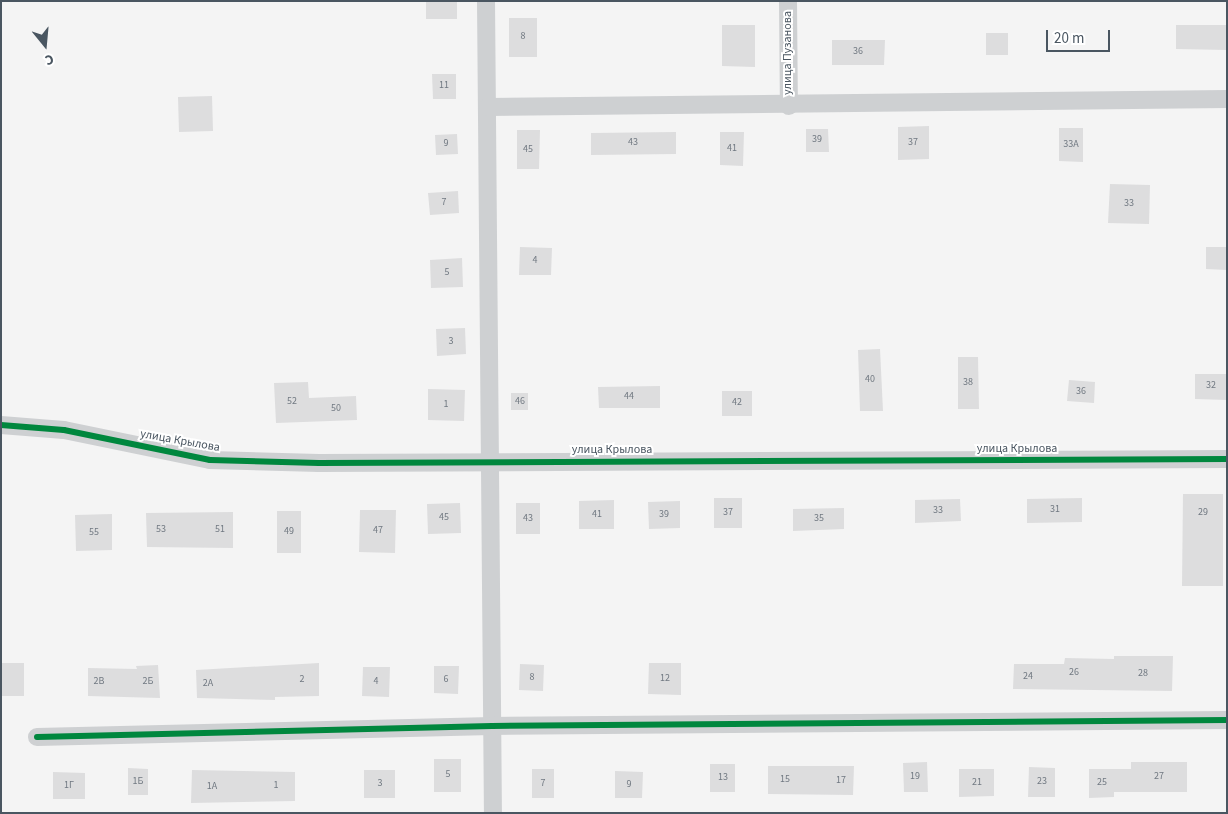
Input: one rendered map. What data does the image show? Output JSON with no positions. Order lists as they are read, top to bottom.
{
  "streets": {
    "street": ["улица Пузанова", "улица Крылова"]
  },
  "house_numbers": [
    "8",
    "36",
    "11",
    "39",
    "43",
    "37",
    "9",
    "33А",
    "41",
    "45",
    "7",
    "33",
    "4",
    "5",
    "3",
    "40",
    "38",
    "32",
    "36",
    "44",
    "52",
    "46",
    "42",
    "1",
    "50",
    "31",
    "33",
    "37",
    "29",
    "41",
    "39",
    "45",
    "43",
    "35",
    "53",
    "51",
    "47",
    "49",
    "55",
    "26",
    "28",
    "24",
    "8",
    "12",
    "2",
    "6",
    "2В",
    "2Б",
    "4",
    "2А",
    "5",
    "19",
    "27",
    "13",
    "15",
    "17",
    "1Б",
    "23",
    "21",
    "25",
    "3",
    "7",
    "9",
    "1Г",
    "1",
    "1А"
  ],
  "scale_bar": "20 m",
  "north": "bottom"
}
